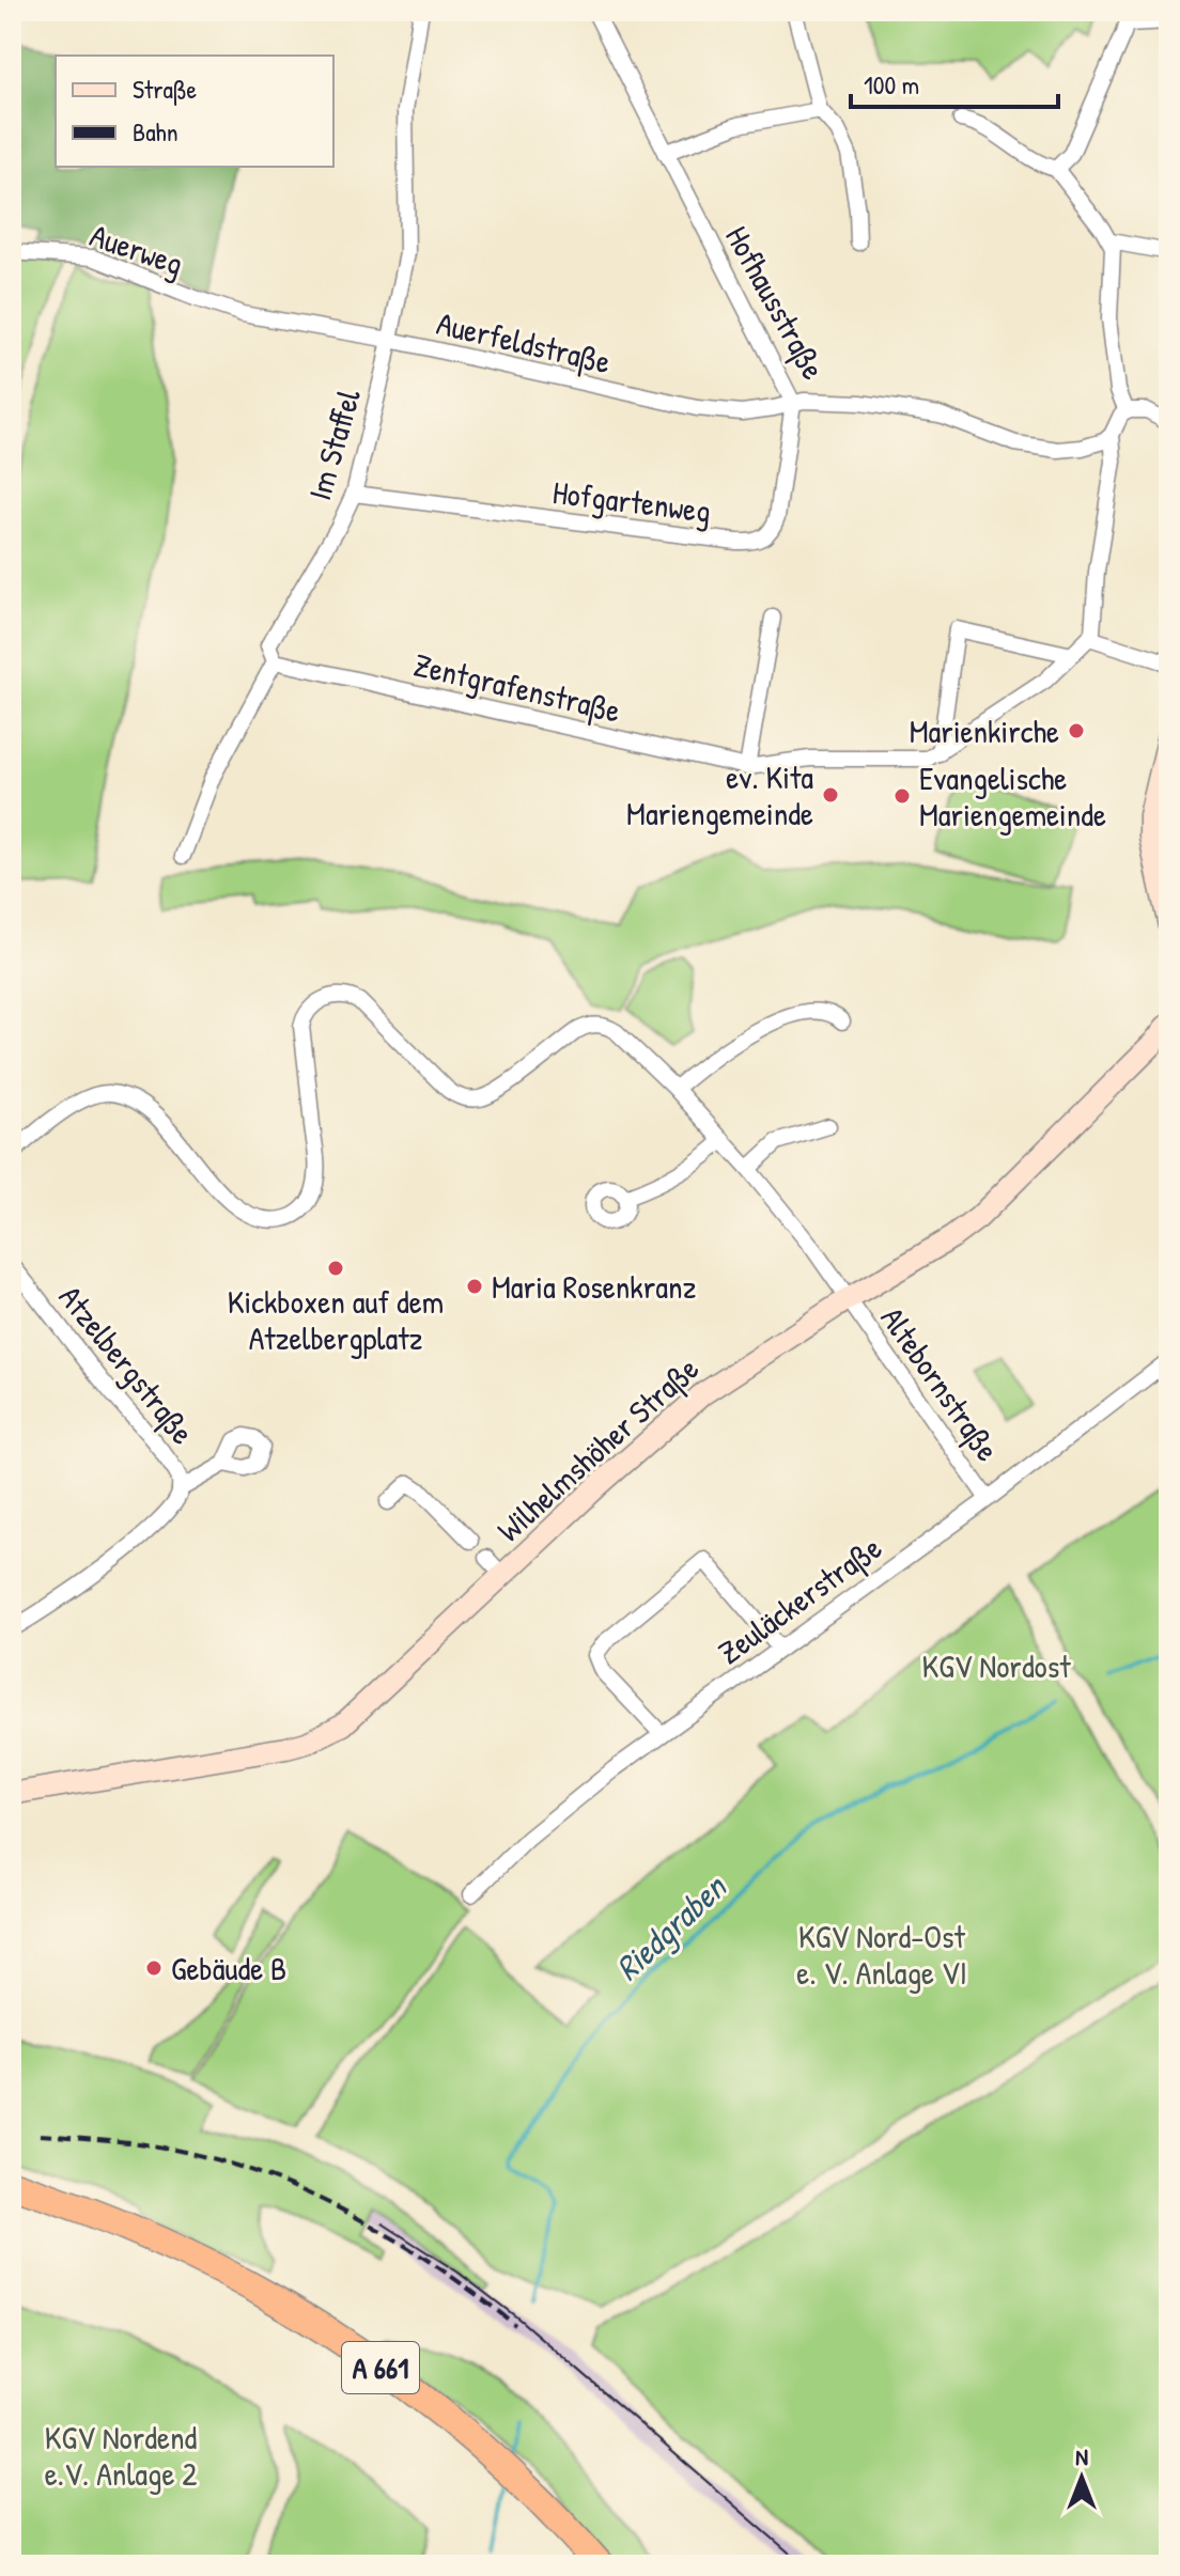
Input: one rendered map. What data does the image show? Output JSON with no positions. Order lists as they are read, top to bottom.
{
  "streets": {
    "highway": ["A 661"],
    "main road": ["Wilhelmshöher Straße"],
    "street": [
      "Auerweg",
      "Hofhausstraße",
      "Auerfeldstraße",
      "Im Staffel",
      "Hofgartenweg",
      "Zentgrafenstraße",
      "Atzelbergstraße",
      "Altebornstraße",
      "Zeuläckerstraße"
    ]
  },
  "crossings": [
    ["Auerweg", "Auerfeldstraße"],
    ["Hofhausstraße", "Auerfeldstraße"],
    ["Hofhausstraße", "Hofgartenweg"],
    ["Auerfeldstraße", "Im Staffel"],
    ["Auerfeldstraße", "Hofgartenweg"],
    ["Im Staffel", "Hofgartenweg"],
    ["Im Staffel", "Zentgrafenstraße"],
    ["Altebornstraße", "Wilhelmshöher Straße"],
    ["Altebornstraße", "Zeuläckerstraße"]
  ],
  "water": ["Riedgraben"],
  "parks": ["KGV Nordost", "KGV Nord-Ost e. V. Anlage VI", "KGV Nordend e.V. Anlage 2"],
  "places": [
    "Marienkirche",
    "ev. Kita Mariengemeinde",
    "Evangelische Mariengemeinde",
    "Kickboxen auf dem Atzelbergplatz",
    "Maria Rosenkranz",
    "Gebäude B"
  ],
  "legend": ["Straße", "Bahn"],
  "scale_bar": "100 m",
  "north": "top"
}
